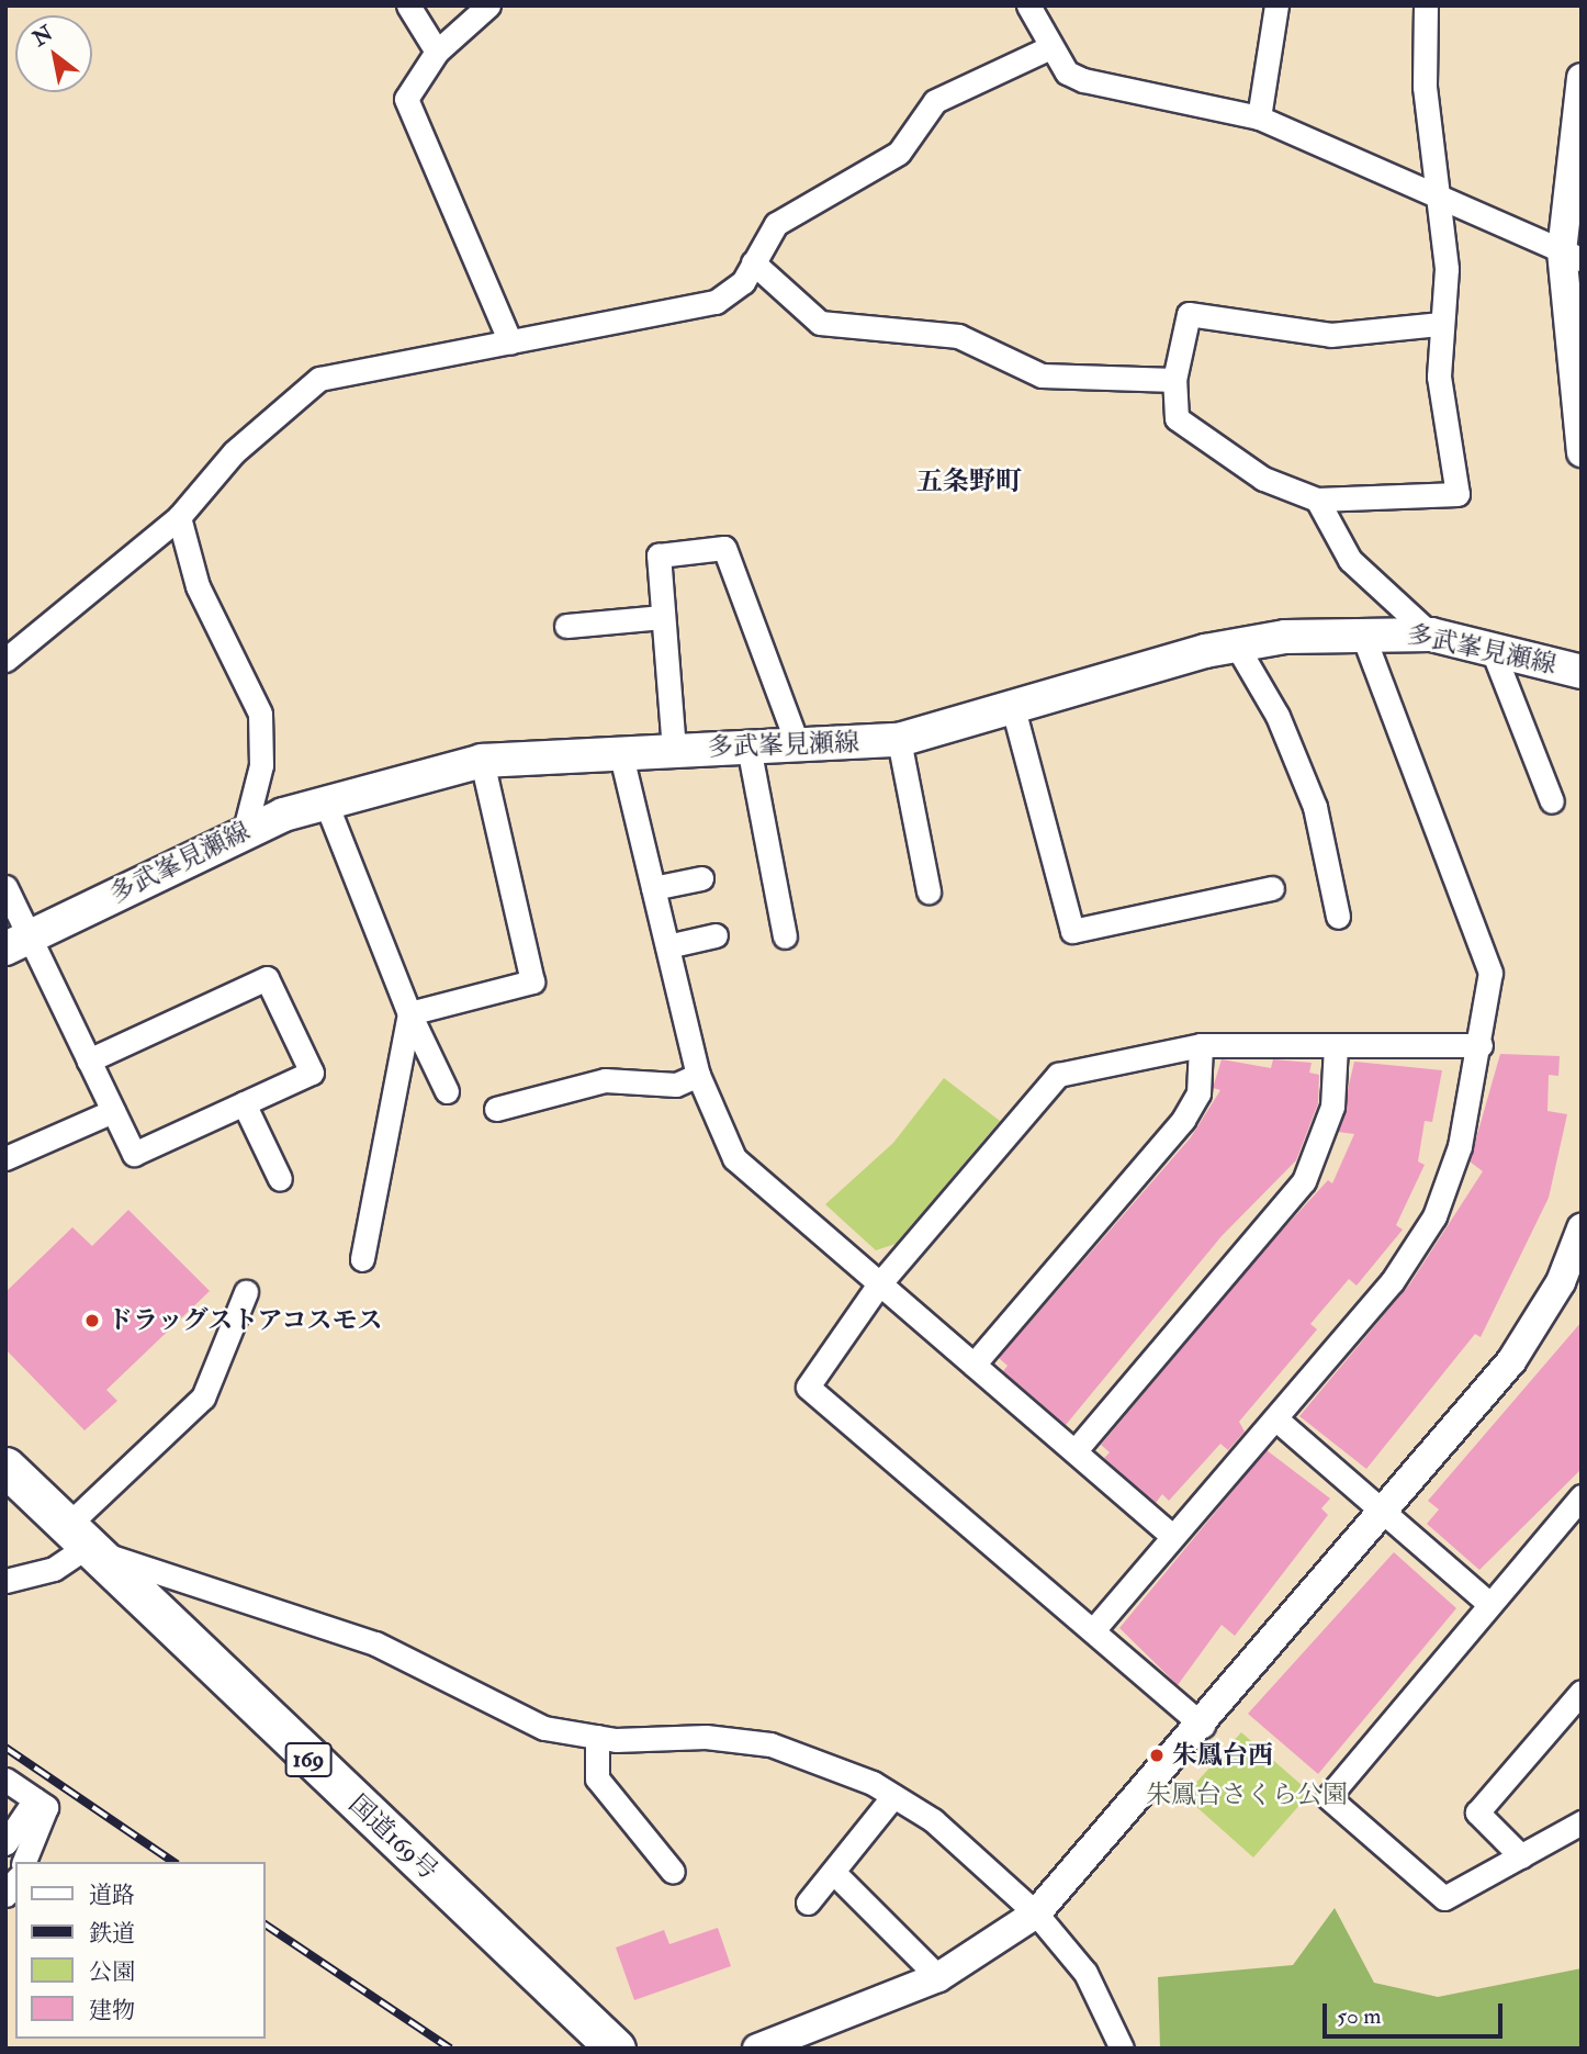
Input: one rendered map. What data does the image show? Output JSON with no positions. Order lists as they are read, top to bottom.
{
  "streets": {
    "highway": ["169", "国道169号"],
    "main road": ["多武峯見瀬線"]
  },
  "districts": ["五条野町"],
  "parks": ["朱鳳台さくら公園"],
  "places": ["ドラッグストアコスモス", "朱鳳台西"],
  "legend": [
    "道路",
    "鉄道",
    "公園",
    "建物"
  ],
  "scale_bar": "50 m",
  "north": "top left"
}
